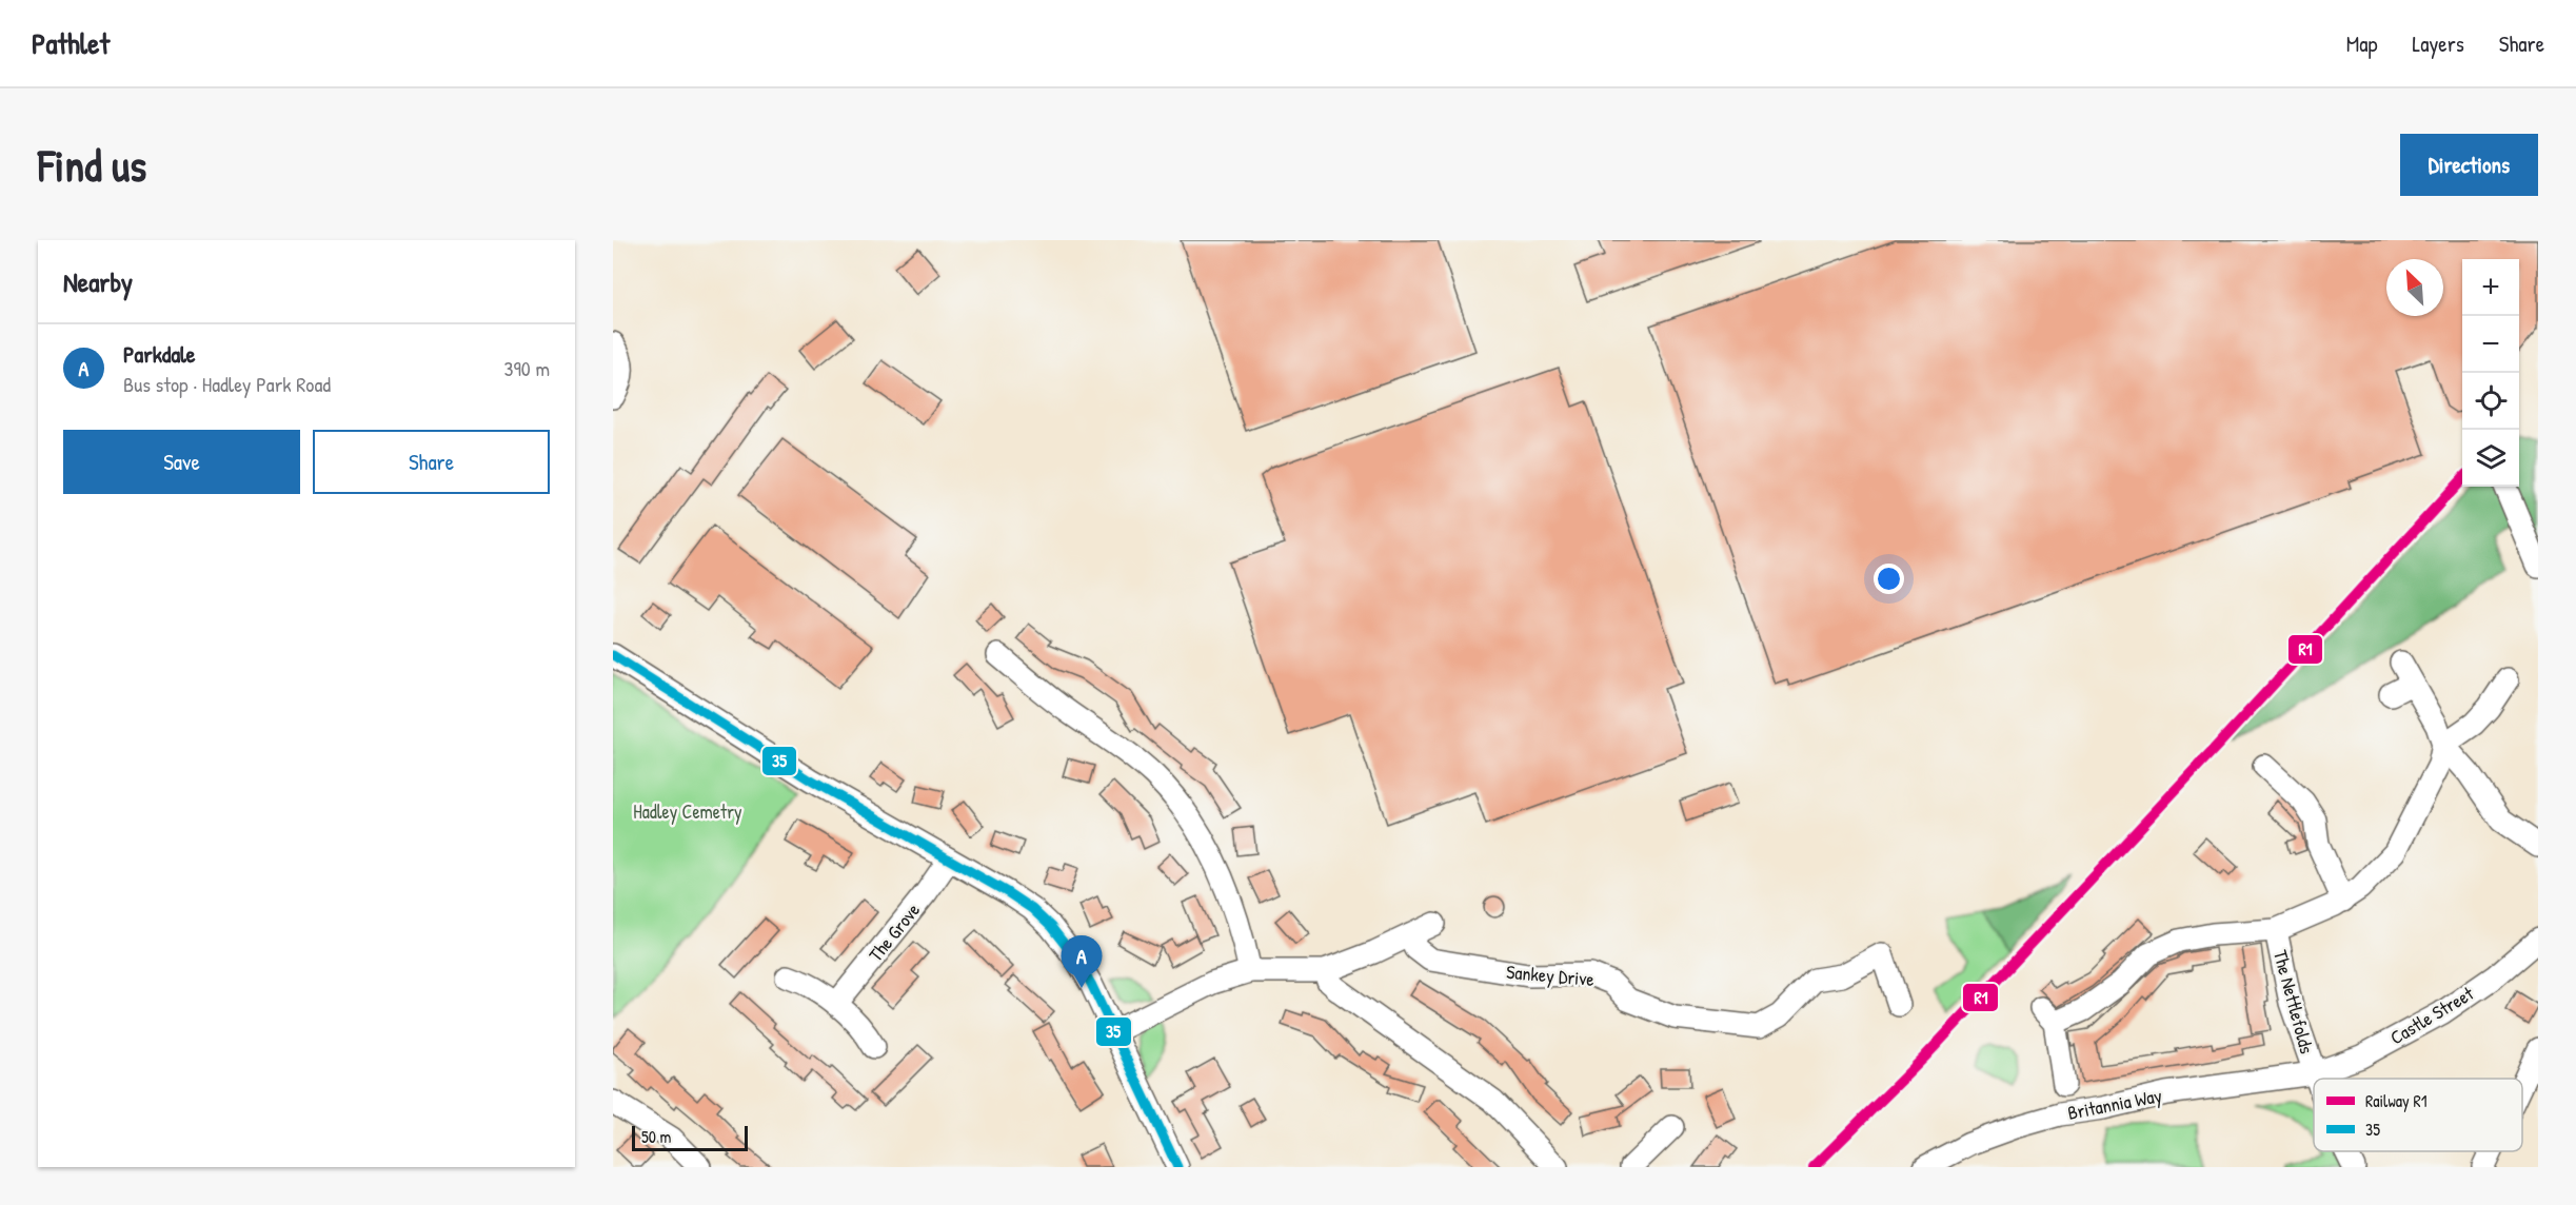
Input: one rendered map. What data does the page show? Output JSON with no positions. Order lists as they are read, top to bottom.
{
  "streets": {
    "street": [
      "The Grove",
      "Sankey Drive",
      "The Nettlefolds",
      "Castle Street",
      "Britannia Way"
    ]
  },
  "crossings": [
    ["The Nettlefolds", "Castle Street"],
    ["The Nettlefolds", "Britannia Way"],
    ["Castle Street", "Britannia Way"]
  ],
  "parks": ["Hadley Cemetry"],
  "lines": ["rail line R1", "transit line 35"],
  "legend": ["Railway R1", "35"],
  "scale_bar": "50 m",
  "north": "top left",
  "page": {
    "header": "Pathlet",
    "nav": ["Map", "Layers", "Share"],
    "buttons": [
      "Directions",
      ["Save", "Share"]
    ],
    "title": "Find us",
    "heading": "Nearby",
    "map_buttons": ["+", "−"],
    "list": [
      {
        "mark": "A",
        "name": "Parkdale",
        "note": "Bus stop · Hadley Park Road",
        "value": "390 m"
      }
    ],
    "pins": "A",
    "scale": "50 m"
  }
}
